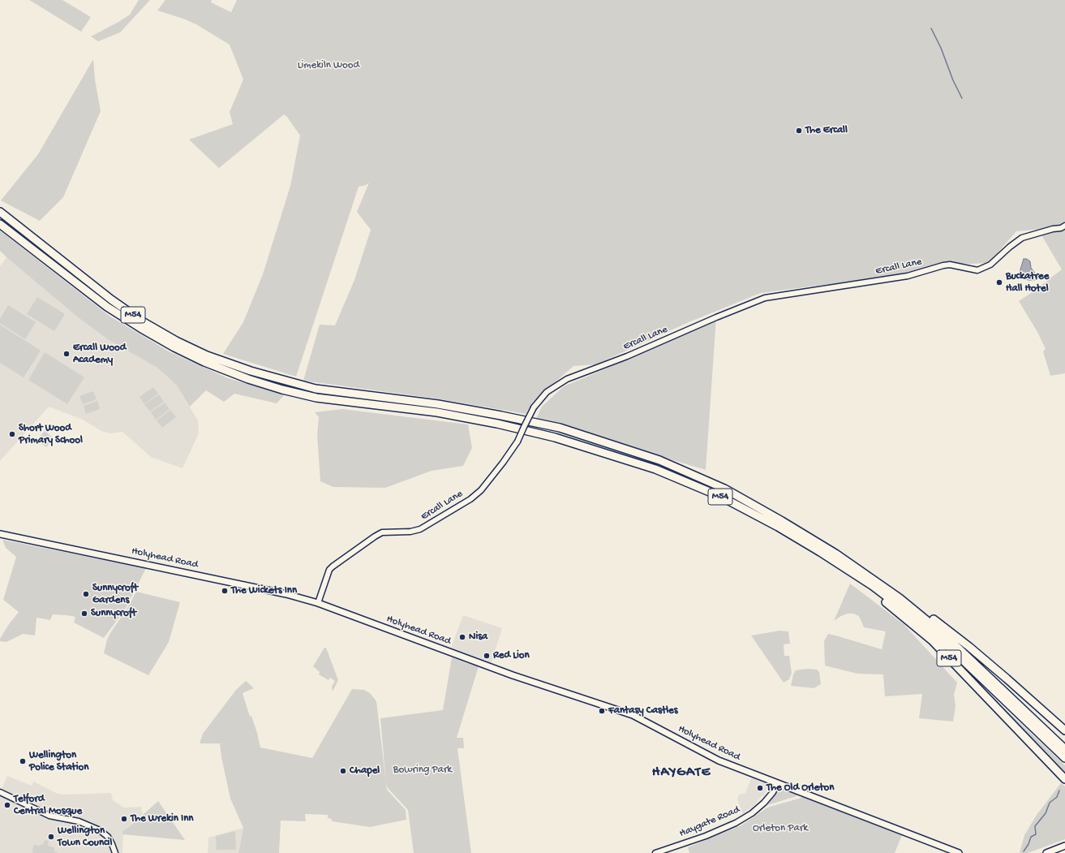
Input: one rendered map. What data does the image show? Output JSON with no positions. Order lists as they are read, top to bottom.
{
  "streets": {
    "highway": ["M54"],
    "main road": ["Holyhead Road"],
    "street": ["Ercall Lane", "Haygate Road"]
  },
  "crossings": [
    ["Ercall Lane", "Holyhead Road"],
    ["Holyhead Road", "Haygate Road"]
  ],
  "districts": ["HAYGATE"],
  "parks": ["Limekiln Wood", "Bowring Park", "Orleton Park"],
  "places": [
    "The Ercall",
    "Buckatree Hall Hotel",
    "Ercall Wood Academy",
    "Short Wood Primary School",
    "The Wickets Inn",
    "Sunnycroft Gardens",
    "Sunnycroft",
    "Nisa",
    "Red Lion",
    "Fantasy Castles",
    "Wellington Police Station",
    "Chapel",
    "The Old Orleton",
    "Telford Central Mosque",
    "The Wrekin Inn",
    "Wellington Town Council"
  ]
}
